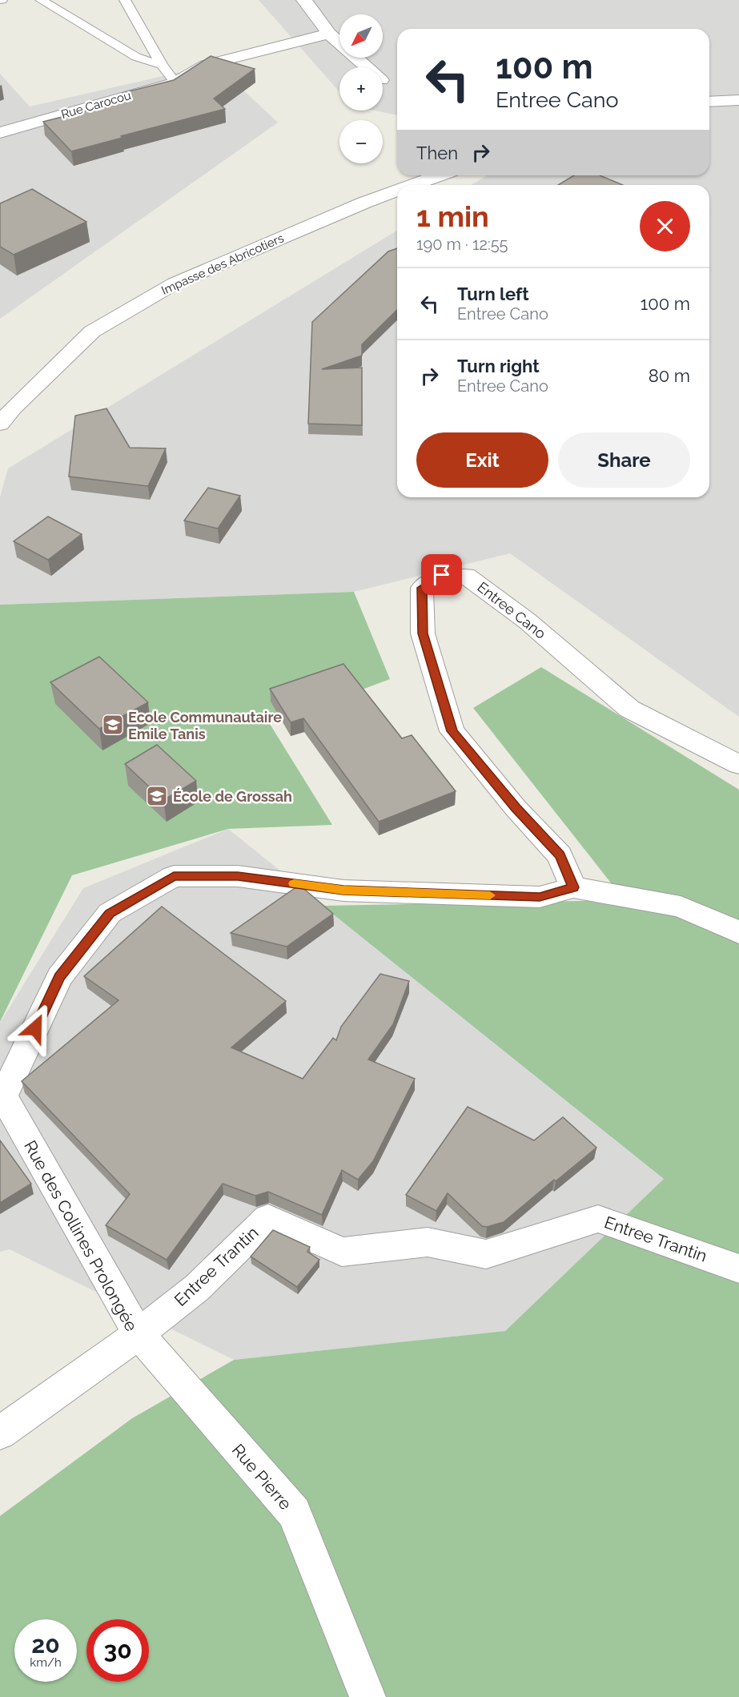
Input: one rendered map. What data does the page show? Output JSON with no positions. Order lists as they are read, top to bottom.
{
  "streets": {
    "street": [
      "Rue Carocou",
      "Impasse des Abricotiers",
      "Entree Cano",
      "Rue des Collines Prolongée",
      "Entree Trantin",
      "Rue Pierre"
    ]
  },
  "crossings": [
    ["Rue des Collines Prolongée", "Entree Trantin"],
    ["Rue des Collines Prolongée", "Rue Pierre"],
    ["Entree Trantin", "Rue Pierre"]
  ],
  "places": {
    "school or university": ["Ecole Communautaire Emile Tanis", "École de Grossah"]
  },
  "north": "bottom left",
  "page": {
    "map_buttons": ["+", "−"],
    "turn": ["100 m", "Entree Cano"],
    "then": "Then",
    "heading": ["1 min", "190 m · 12:55"],
    "list": [
      {
        "name": "Turn left",
        "note": "Entree Cano",
        "value": "100 m"
      },
      {
        "name": "Turn right",
        "note": "Entree Cano",
        "value": "80 m"
      }
    ],
    "buttons": ["Exit", "Share"],
    "speed": "20 km/h",
    "limit": "30"
  }
}
